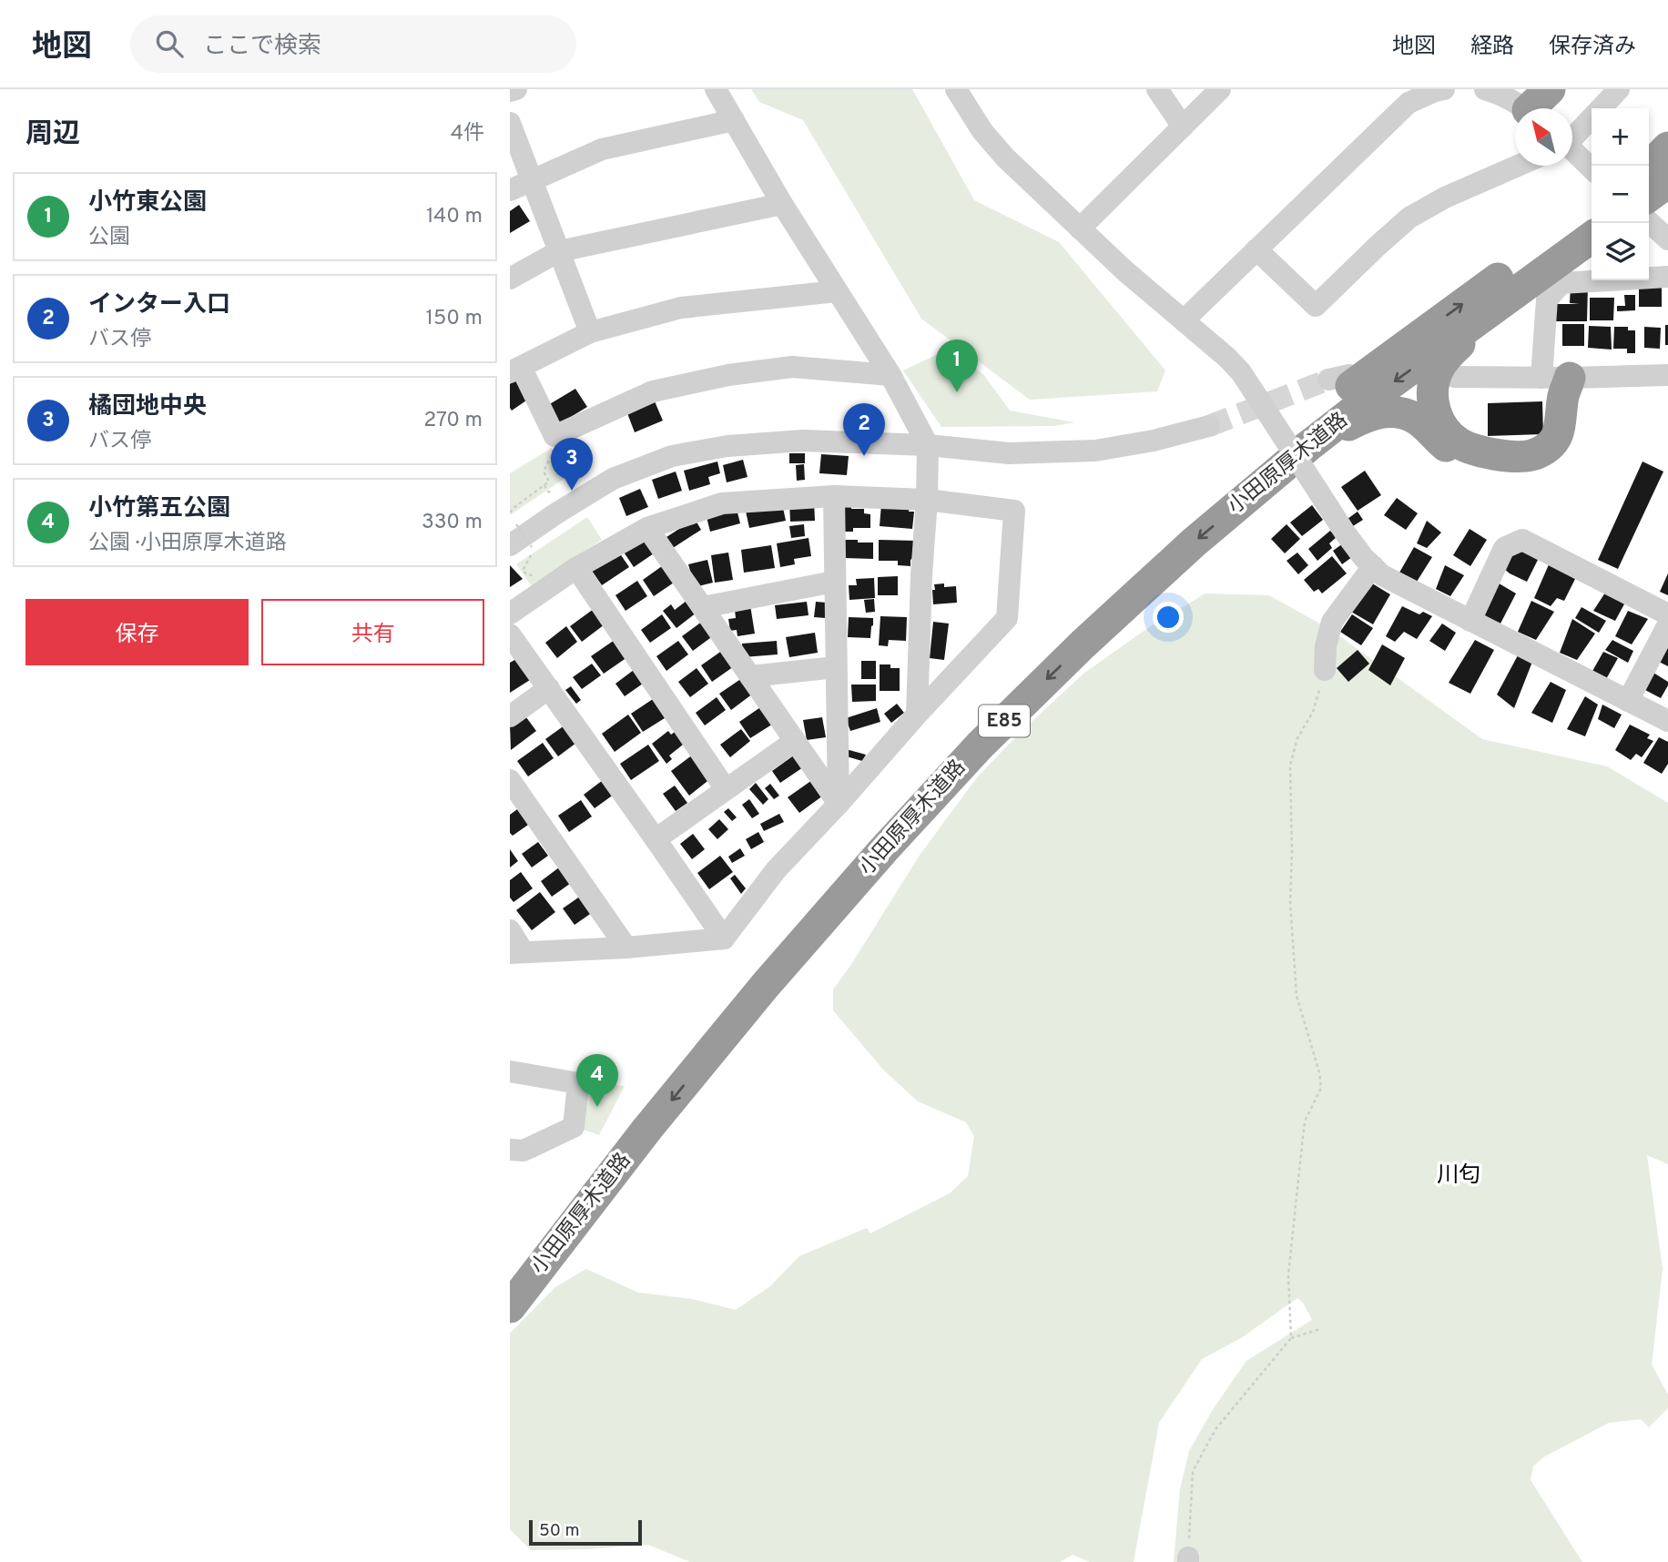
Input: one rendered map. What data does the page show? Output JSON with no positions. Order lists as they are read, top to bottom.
{
  "streets": {
    "highway": ["小田原厚木道路", "E85"]
  },
  "districts": ["川匂"],
  "scale_bar": "50 m",
  "north": "top left",
  "page": {
    "header": "地図",
    "search": "ここで検索",
    "nav": ["地図", "経路", "保存済み"],
    "heading": ["周辺", "4件"],
    "map_buttons": ["+", "−"],
    "list": [
      {
        "mark": "1",
        "name": "小竹東公園",
        "note": "公園",
        "value": "140 m"
      },
      {
        "mark": "2",
        "name": "インター入口",
        "note": "バス停",
        "value": "150 m"
      },
      {
        "mark": "3",
        "name": "橘団地中央",
        "note": "バス停",
        "value": "270 m"
      },
      {
        "mark": "4",
        "name": "小竹第五公園",
        "note": "公園 · 小田原厚木道路",
        "value": "330 m"
      }
    ],
    "pins": [
      "1",
      "2",
      "3",
      "4"
    ],
    "buttons": ["保存", "共有"],
    "scale": "50 m"
  }
}
